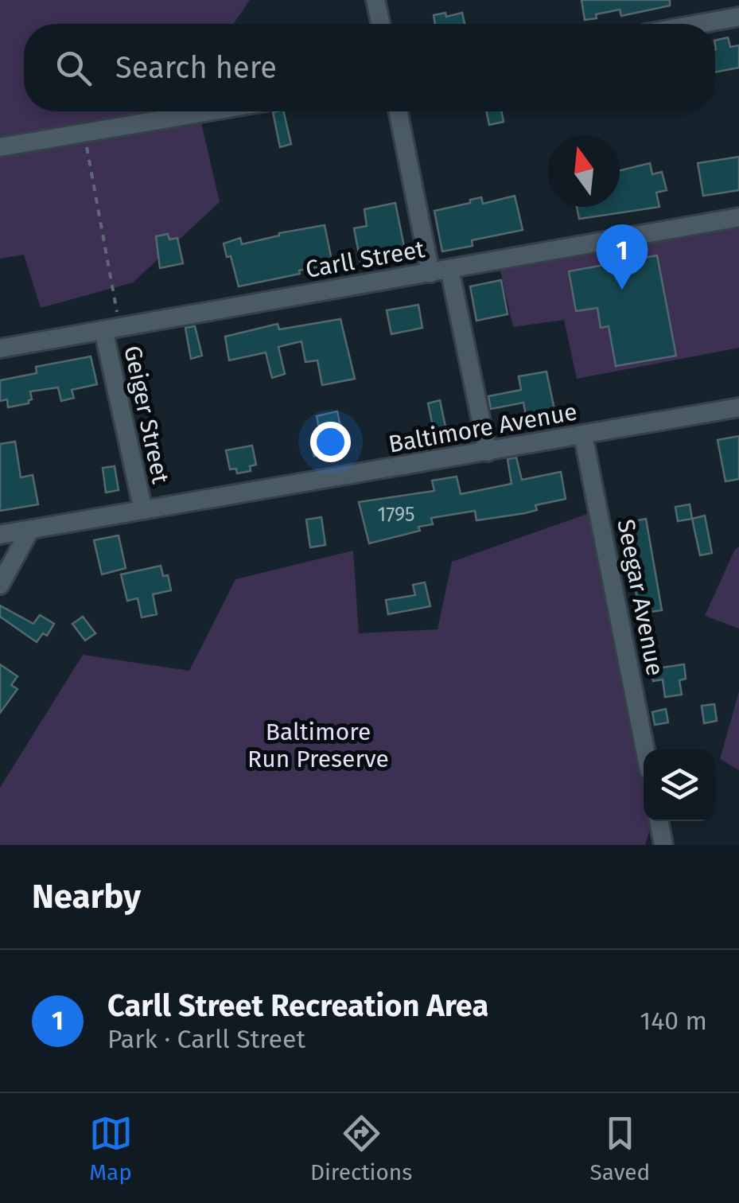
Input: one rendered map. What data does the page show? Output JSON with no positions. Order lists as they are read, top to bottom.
{
  "streets": {
    "street": [
      "Carll Street",
      "Geiger Street",
      "Baltimore Avenue",
      "Seegar Avenue"
    ]
  },
  "crossings": [
    ["Carll Street", "Geiger Street"],
    ["Geiger Street", "Baltimore Avenue"],
    ["Baltimore Avenue", "Seegar Avenue"]
  ],
  "parks": ["Baltimore Run Preserve"],
  "house_numbers": ["1795"],
  "north": "top",
  "page": {
    "search": "Search here",
    "pins": "1",
    "heading": "Nearby",
    "list": [
      {
        "mark": "1",
        "name": "Carll Street Recreation Area",
        "note": "Park · Carll Street",
        "value": "140 m"
      }
    ],
    "nav": ["Map", "Directions", "Saved"]
  }
}
